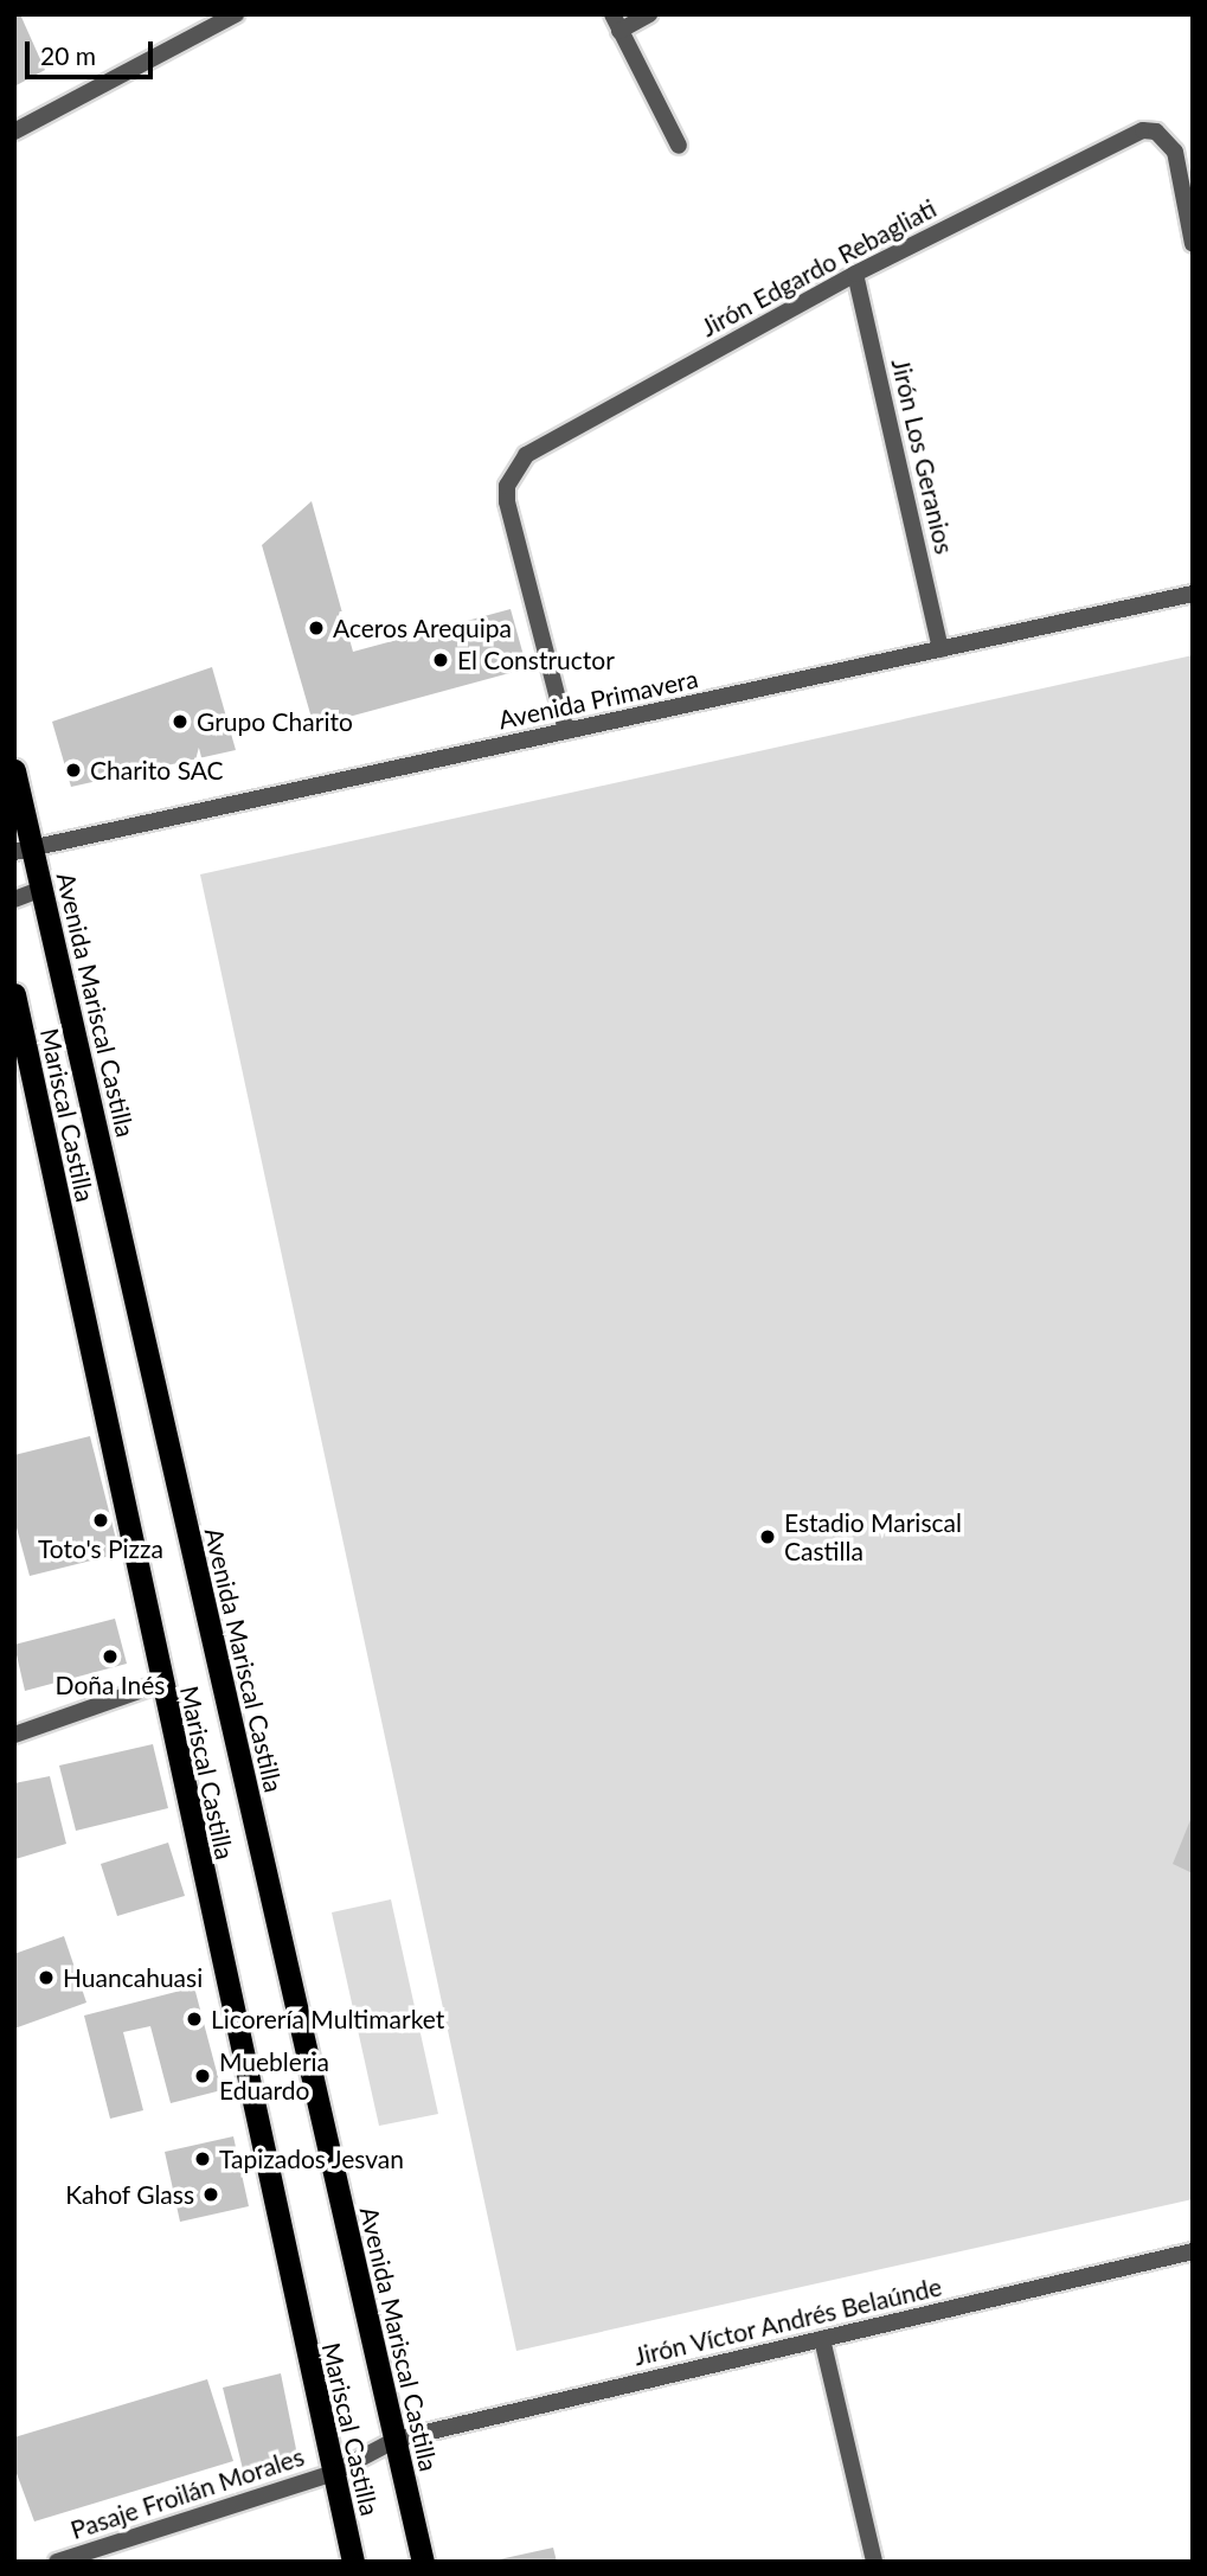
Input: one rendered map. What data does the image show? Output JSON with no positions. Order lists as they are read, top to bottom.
{
  "streets": {
    "highway": ["Avenida Mariscal Castilla", "Mariscal Castilla"],
    "street": [
      "Jirón Edgardo Rebagliati",
      "Jirón Los Geranios",
      "Avenida Primavera",
      "Jirón Víctor Andrés Belaúnde",
      "Pasaje Froilán Morales"
    ]
  },
  "crossings": [
    ["Jirón Edgardo Rebagliati", "Jirón Los Geranios"],
    ["Jirón Edgardo Rebagliati", "Avenida Primavera"],
    ["Jirón Los Geranios", "Avenida Primavera"],
    ["Avenida Primavera", "Avenida Mariscal Castilla"],
    ["Avenida Mariscal Castilla", "Jirón Víctor Andrés Belaúnde"],
    ["Mariscal Castilla", "Jirón Víctor Andrés Belaúnde"],
    ["Mariscal Castilla", "Pasaje Froilán Morales"],
    ["Jirón Víctor Andrés Belaúnde", "Pasaje Froilán Morales"]
  ],
  "places": [
    "Aceros Arequipa",
    "El Constructor",
    "Grupo Charito",
    "Charito SAC",
    "Toto's Pizza",
    "Estadio Mariscal Castilla",
    "Doña Inés",
    "Huancahuasi",
    "Licorería Multimarket",
    "Muebleria Eduardo",
    "Tapizados Jesvan",
    "Kahof Glass"
  ],
  "scale_bar": "20 m"
}
